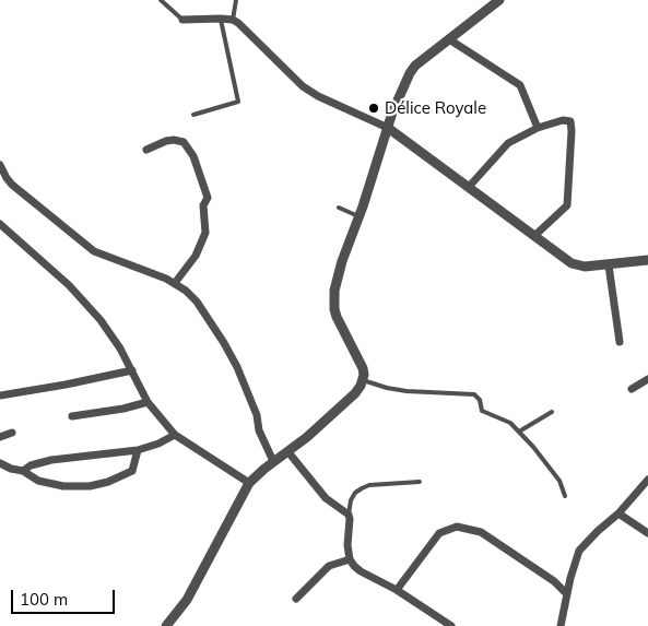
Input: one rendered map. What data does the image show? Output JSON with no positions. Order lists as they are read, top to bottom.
{
  "places": ["Délice Royale"],
  "scale_bar": "100 m"
}
